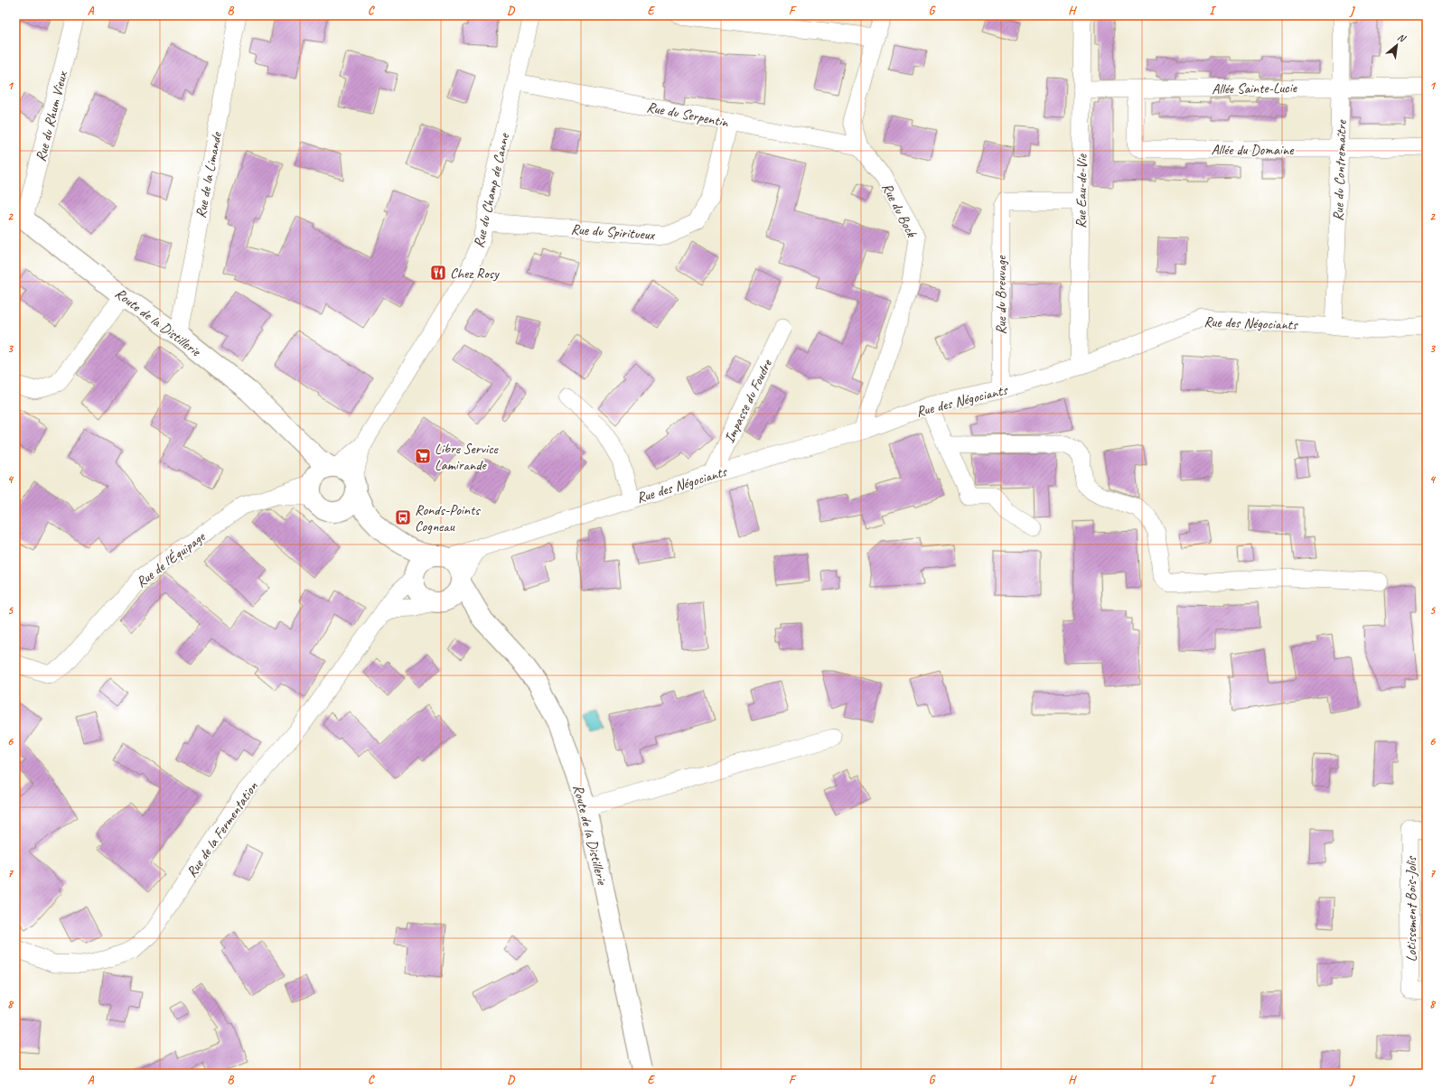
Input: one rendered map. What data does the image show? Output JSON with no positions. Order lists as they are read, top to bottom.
{
  "streets": {
    "street": [
      "Allée Sainte-Lucie",
      "Rue du Serpentin",
      "Rue du Rhum Vieux",
      "Allée du Domaine",
      "Rue du Contremaître",
      "Rue de la Limande",
      "Rue du Champ de Canne",
      "Rue Eau-de-Vie",
      "Rue du Bock",
      "Rue du Spiritueux",
      "Rue du Breuvage",
      "Route de la Distillerie",
      "Rue des Négociants",
      "Impasse du Foudre",
      "Rue de l'Équipage",
      "Rue de la Fermentation",
      "Lotissement Bois-Jolis"
    ]
  },
  "crossings": [
    ["Allée Sainte-Lucie", "Allée du Domaine"],
    ["Allée Sainte-Lucie", "Rue du Contremaître"],
    ["Allée Sainte-Lucie", "Rue Eau-de-Vie"],
    ["Rue du Serpentin", "Rue du Champ de Canne"],
    ["Rue du Serpentin", "Rue du Bock"],
    ["Rue du Serpentin", "Rue du Spiritueux"],
    ["Rue du Rhum Vieux", "Route de la Distillerie"],
    ["Allée du Domaine", "Rue du Contremaître"],
    ["Rue du Contremaître", "Rue des Négociants"],
    ["Rue de la Limande", "Route de la Distillerie"],
    ["Rue du Champ de Canne", "Rue du Spiritueux"],
    ["Rue du Champ de Canne", "Route de la Distillerie"],
    ["Rue du Champ de Canne", "Rue de l'Équipage"],
    ["Rue Eau-de-Vie", "Rue du Breuvage"],
    ["Rue Eau-de-Vie", "Rue des Négociants"],
    ["Rue du Bock", "Rue des Négociants"],
    ["Rue du Breuvage", "Rue des Négociants"],
    ["Route de la Distillerie", "Rue des Négociants"],
    ["Route de la Distillerie", "Rue de l'Équipage"],
    ["Route de la Distillerie", "Rue de la Fermentation"],
    ["Rue des Négociants", "Impasse du Foudre"],
    ["Rue des Négociants", "Rue de la Fermentation"]
  ],
  "places": {
    "restaurant": ["Chez Rosy"],
    "supermarket": ["Libre Service Lamirande"],
    "bus stop": ["Ronds-Points Cogneau"]
  },
  "north": "top right",
  "grid": {
    "columns": [
      "A",
      "B",
      "C",
      "D",
      "E",
      "F",
      "G",
      "H",
      "I",
      "J"
    ],
    "rows": [
      "1",
      "2",
      "3",
      "4",
      "5",
      "6",
      "7",
      "8"
    ]
  }
}
